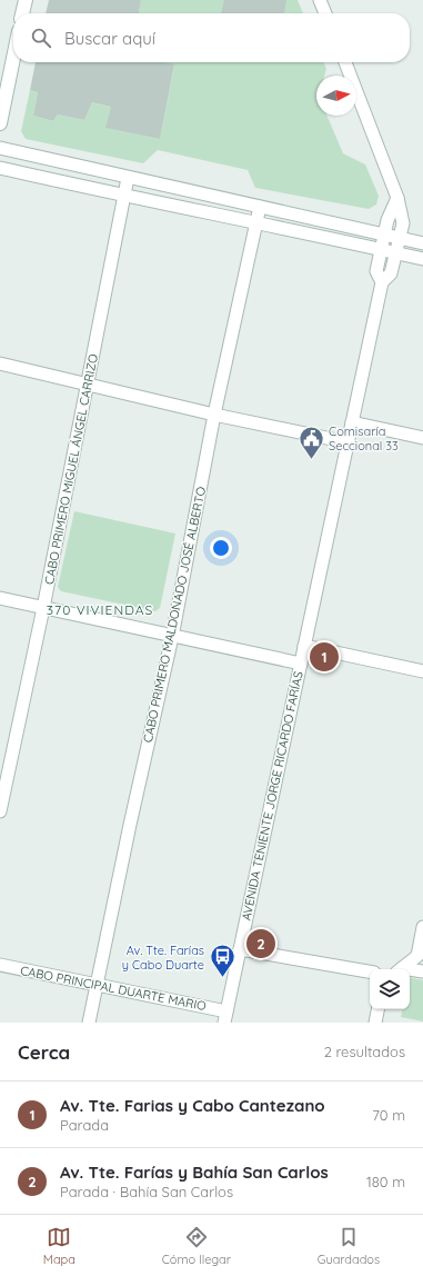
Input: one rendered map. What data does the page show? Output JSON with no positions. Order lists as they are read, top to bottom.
{
  "streets": {
    "street": [
      "CABO PRIMERO MIGUEL ÁNGEL CARRIZO",
      "CABO PRIMERO MALDONADO JOSÉ ALBERTO",
      "AVENIDA TENIENTE JORGE RICARDO FARÍAS",
      "CABO PRINCIPAL DUARTE MARIO"
    ]
  },
  "crossings": [
    ["CABO PRIMERO MALDONADO JOSÉ ALBERTO", "CABO PRINCIPAL DUARTE MARIO"],
    ["AVENIDA TENIENTE JORGE RICARDO FARÍAS", "CABO PRINCIPAL DUARTE MARIO"]
  ],
  "districts": ["370 VIVIENDAS"],
  "places": {
    "public building": ["Comisaría Seccional 33"],
    "bus stop": ["Av. Tte. Farías y Cabo Duarte"]
  },
  "north": "right",
  "page": {
    "search": "Buscar aquí",
    "pins": ["1", "2"],
    "heading": ["Cerca", "2 resultados"],
    "list": [
      {
        "mark": "1",
        "name": "Av. Tte. Farias y Cabo Cantezano",
        "note": "Parada",
        "value": "70 m"
      },
      {
        "mark": "2",
        "name": "Av. Tte. Farías y Bahía San Carlos",
        "note": "Parada · Bahía San Carlos",
        "value": "180 m"
      }
    ],
    "nav": ["Mapa", "Cómo llegar", "Guardados"]
  }
}
